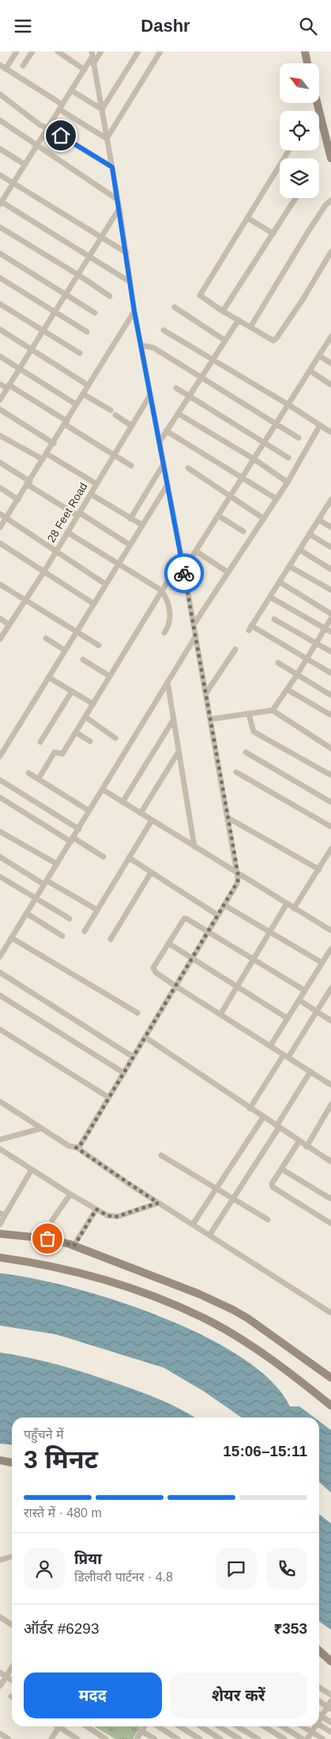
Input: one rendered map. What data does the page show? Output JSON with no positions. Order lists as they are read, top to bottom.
{
  "streets": {
    "street": ["28 Feet Road"]
  },
  "north": "top left",
  "page": {
    "header": "Dashr",
    "heading": ["3 मिनट", "पहुँचने में", "15:06–15:11"],
    "panel": [
      "प्रिया",
      "डिलीवरी पार्टनर · 4.8",
      "ऑर्डर #6293",
      "₹353"
    ],
    "bar": "रास्ते में · 480 m",
    "buttons": ["मदद", "शेयर करें"]
  }
}
